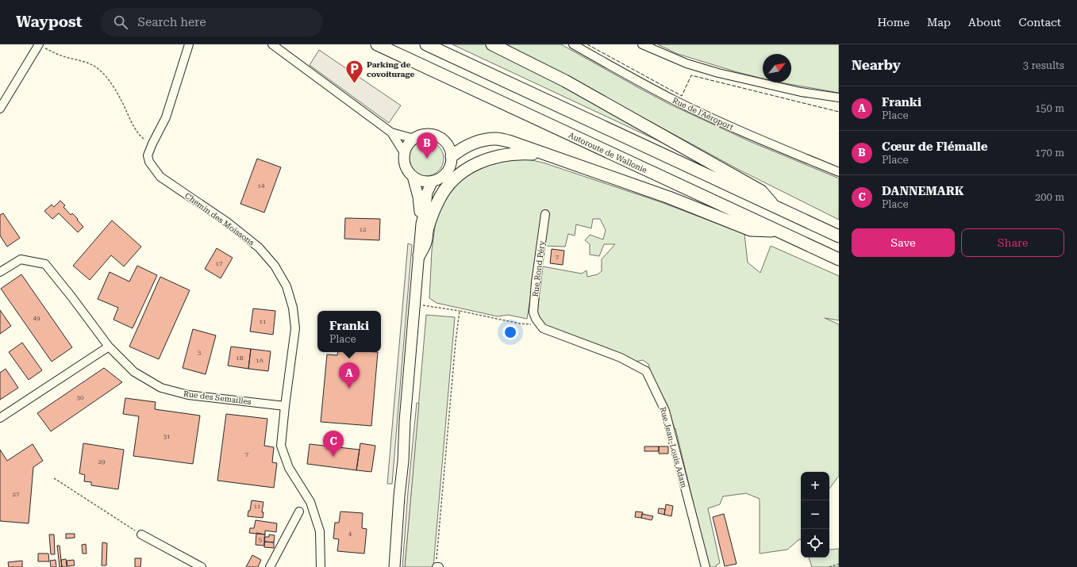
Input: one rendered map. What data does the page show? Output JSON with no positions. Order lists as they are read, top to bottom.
{
  "streets": {
    "highway": ["Autoroute de Wallonie"],
    "street": [
      "Rue de l'Aéroport",
      "Chemin des Moissons",
      "Rue Rond Péry",
      "Rue des Semailles",
      "Rue Jean-Louis Adam"
    ]
  },
  "crossings": [
    ["Chemin des Moissons", "Rue des Semailles"],
    ["Rue Rond Péry", "Rue Jean-Louis Adam"]
  ],
  "places": {
    "parking": ["Parking de covoiturage"]
  },
  "house_numbers": [
    "14",
    "12",
    "7",
    "17",
    "49",
    "11",
    "3",
    "1B",
    "1A",
    "30",
    "31",
    "7",
    "29",
    "27",
    "11",
    "4",
    "5"
  ],
  "north": "top right",
  "page": {
    "header": "Waypost",
    "search": "Search here",
    "nav": [
      "Home",
      "Map",
      "About",
      "Contact"
    ],
    "heading": ["Nearby", "3 results"],
    "list": [
      {
        "mark": "A",
        "name": "Franki",
        "note": "Place",
        "value": "150 m"
      },
      {
        "mark": "B",
        "name": "Cœur de Flémalle",
        "note": "Place",
        "value": "170 m"
      },
      {
        "mark": "C",
        "name": "DANNEMARK",
        "note": "Place",
        "value": "200 m"
      }
    ],
    "pins": ["B", "A", "C"],
    "buttons": ["Save", "Share"],
    "popup": ["Franki", "Place"],
    "map_buttons": ["+", "−"]
  }
}
